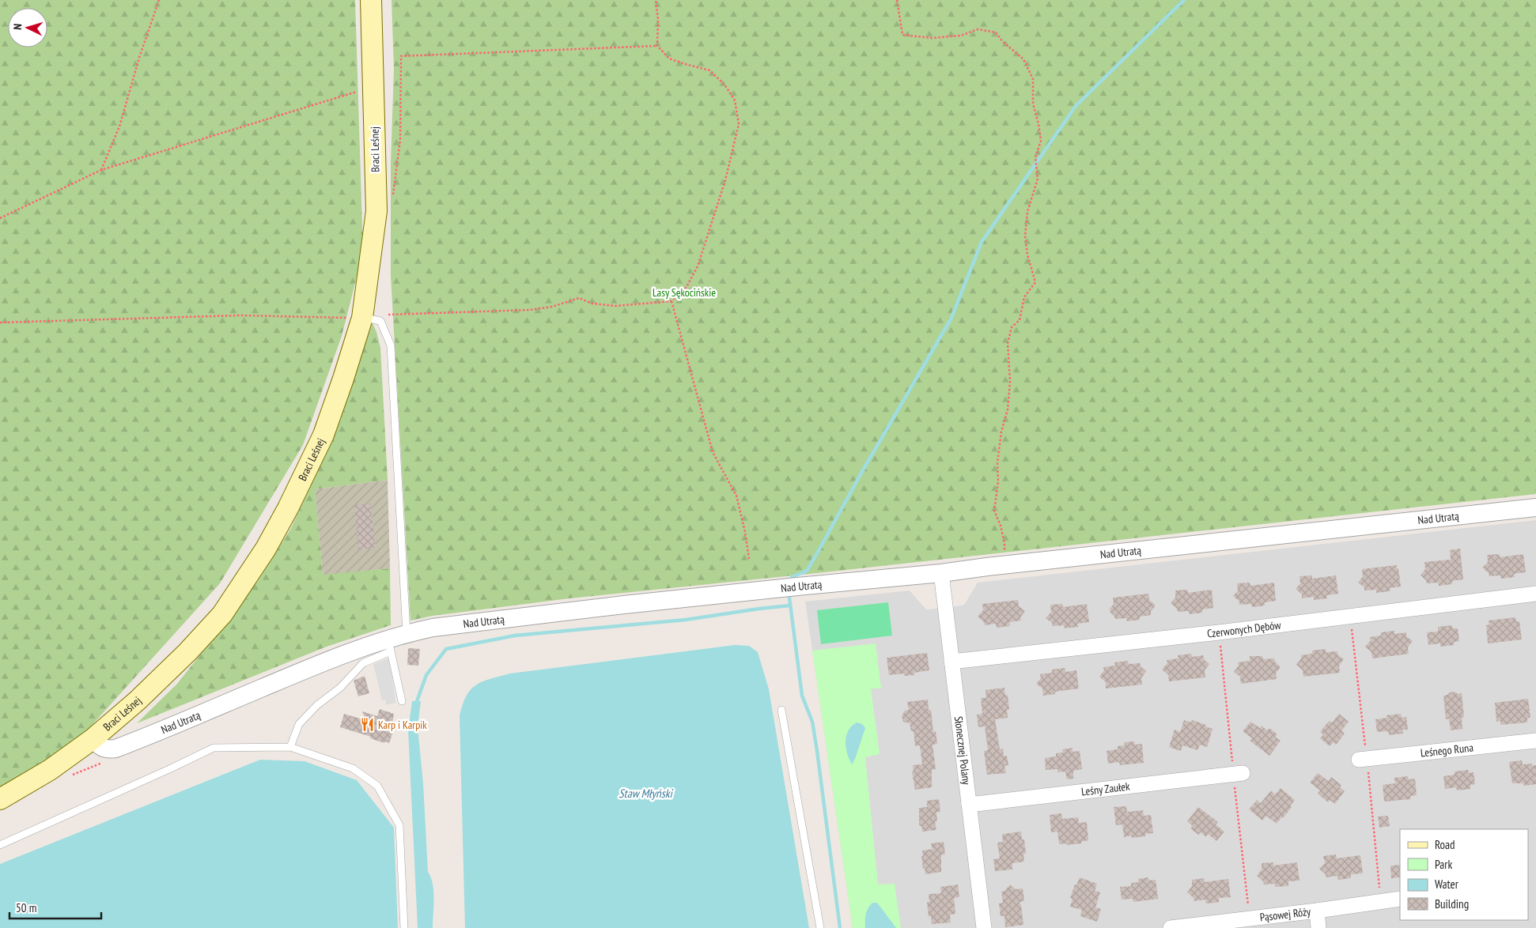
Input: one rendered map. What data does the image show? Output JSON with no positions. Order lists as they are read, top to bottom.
{
  "streets": {
    "main road": ["Braci Leśnej"],
    "street": [
      "Nad Utratą",
      "Czerwonych Dębów",
      "Leśnego Runa",
      "Słonecznej Polany",
      "Leśny Zaułek",
      "Pąsowej Róży"
    ]
  },
  "crossings": [
    ["Braci Leśnej", "Nad Utratą"],
    ["Nad Utratą", "Słonecznej Polany"],
    ["Czerwonych Dębów", "Słonecznej Polany"],
    ["Słonecznej Polany", "Leśny Zaułek"]
  ],
  "water": ["Staw Młyński"],
  "parks": ["Lasy Sękocińskie"],
  "places": {
    "restaurant": ["Karp i Karpik"]
  },
  "legend": [
    "Road",
    "Park",
    "Water",
    "Building"
  ],
  "scale_bar": "50 m",
  "north": "left"
}
